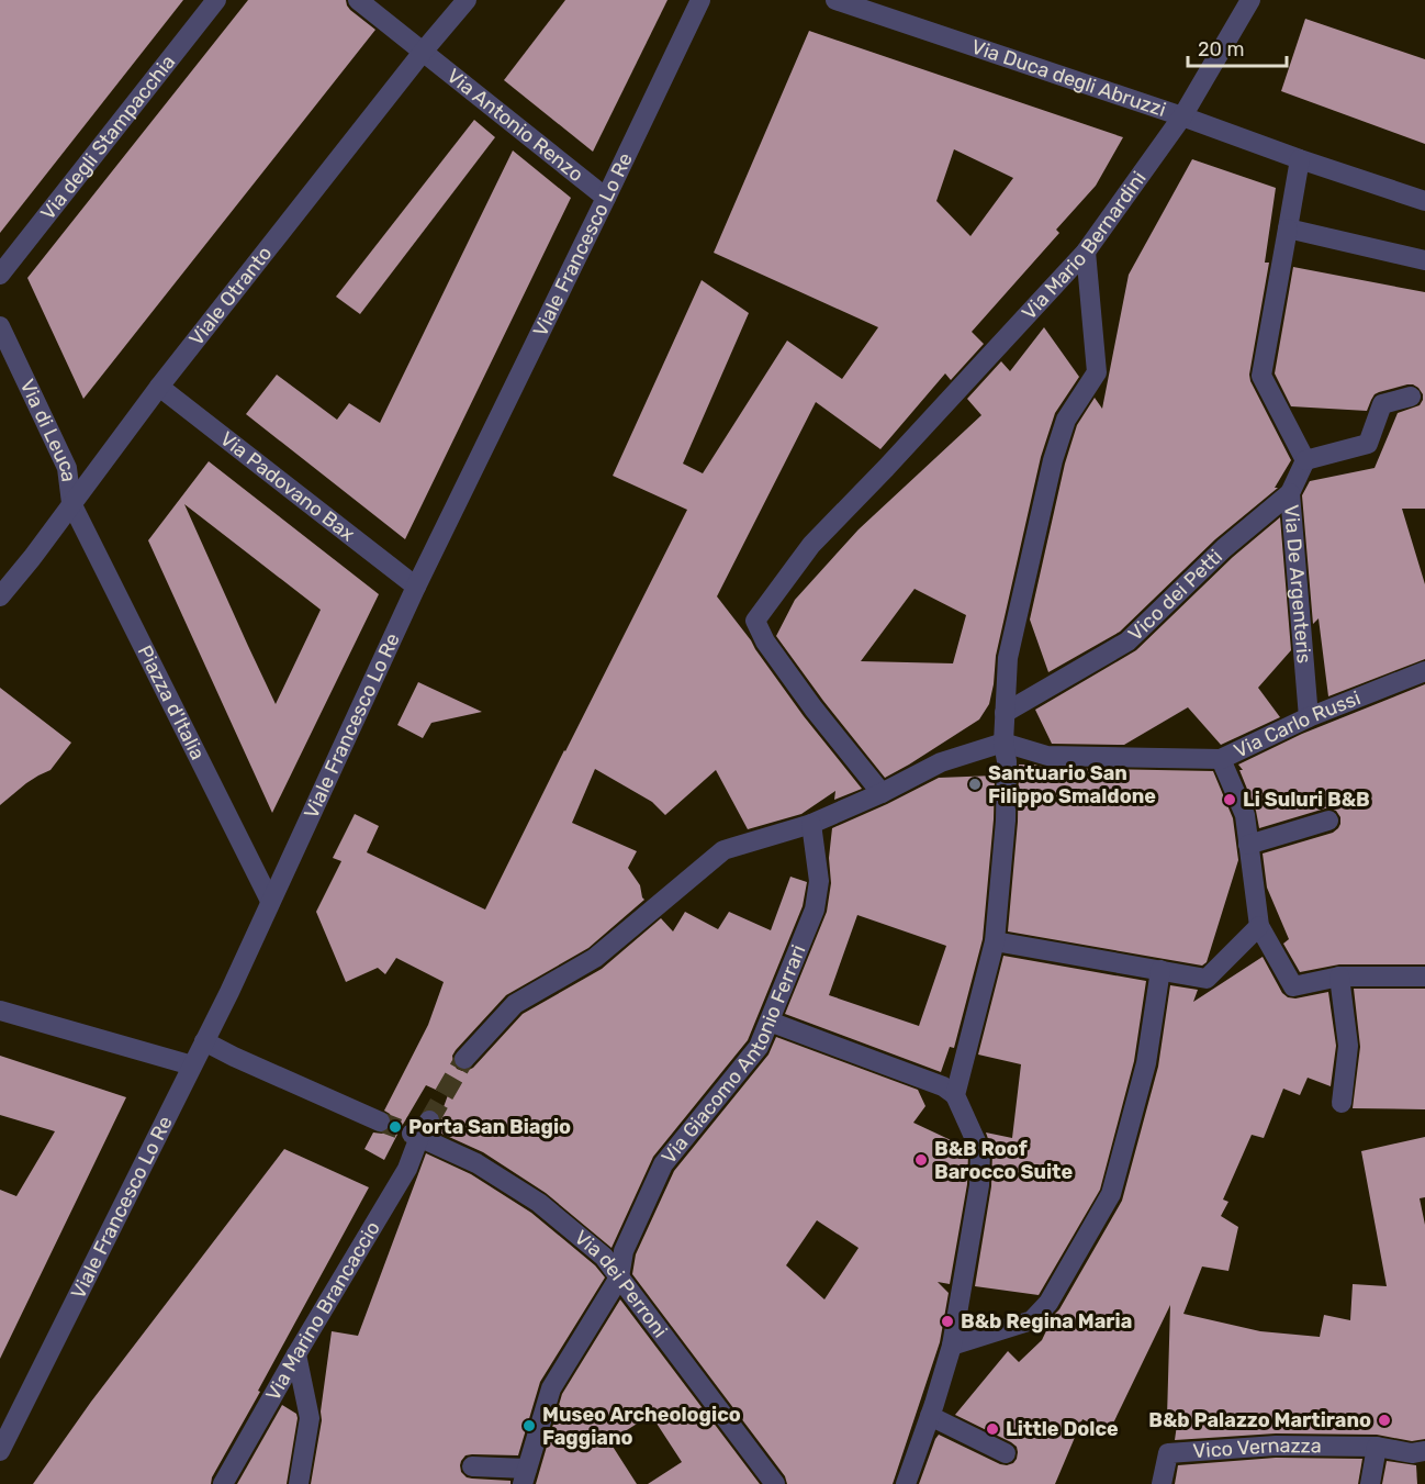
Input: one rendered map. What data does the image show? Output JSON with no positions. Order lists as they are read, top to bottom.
{
  "streets": {
    "street": [
      "Via Duca degli Abruzzi",
      "Via Antonio Renzo",
      "Via degli Stampacchia",
      "Viale Francesco Lo Re",
      "Via Mario Bernardini",
      "Viale Otranto",
      "Via di Leuca",
      "Via Padovano Bax",
      "Via De Argenteris",
      "Vico dei Petti",
      "Piazza d'Italia",
      "Via Carlo Russi",
      "Via Giacomo Antonio Ferrari",
      "Via dei Perroni",
      "Via Marino Brancaccio",
      "Vico Vernazza"
    ]
  },
  "crossings": [
    ["Via Duca degli Abruzzi", "Via Mario Bernardini"],
    ["Via Antonio Renzo", "Viale Francesco Lo Re"],
    ["Via Antonio Renzo", "Viale Otranto"],
    ["Viale Francesco Lo Re", "Via Padovano Bax"],
    ["Viale Francesco Lo Re", "Piazza d'Italia"],
    ["Viale Otranto", "Via di Leuca"],
    ["Viale Otranto", "Via Padovano Bax"],
    ["Viale Otranto", "Piazza d'Italia"],
    ["Via di Leuca", "Piazza d'Italia"],
    ["Via De Argenteris", "Vico dei Petti"],
    ["Via De Argenteris", "Via Carlo Russi"],
    ["Via Giacomo Antonio Ferrari", "Via dei Perroni"],
    ["Via dei Perroni", "Via Marino Brancaccio"]
  ],
  "places": [
    "Santuario San Filippo Smaldone",
    "Li Suluri B&B",
    "Porta San Biagio",
    "B&B Roof Barocco Suite",
    "B&b Regina Maria",
    "B&b Palazzo Martirano",
    "Museo Archeologico Faggiano",
    "Little Dolce"
  ],
  "scale_bar": "20 m"
}
